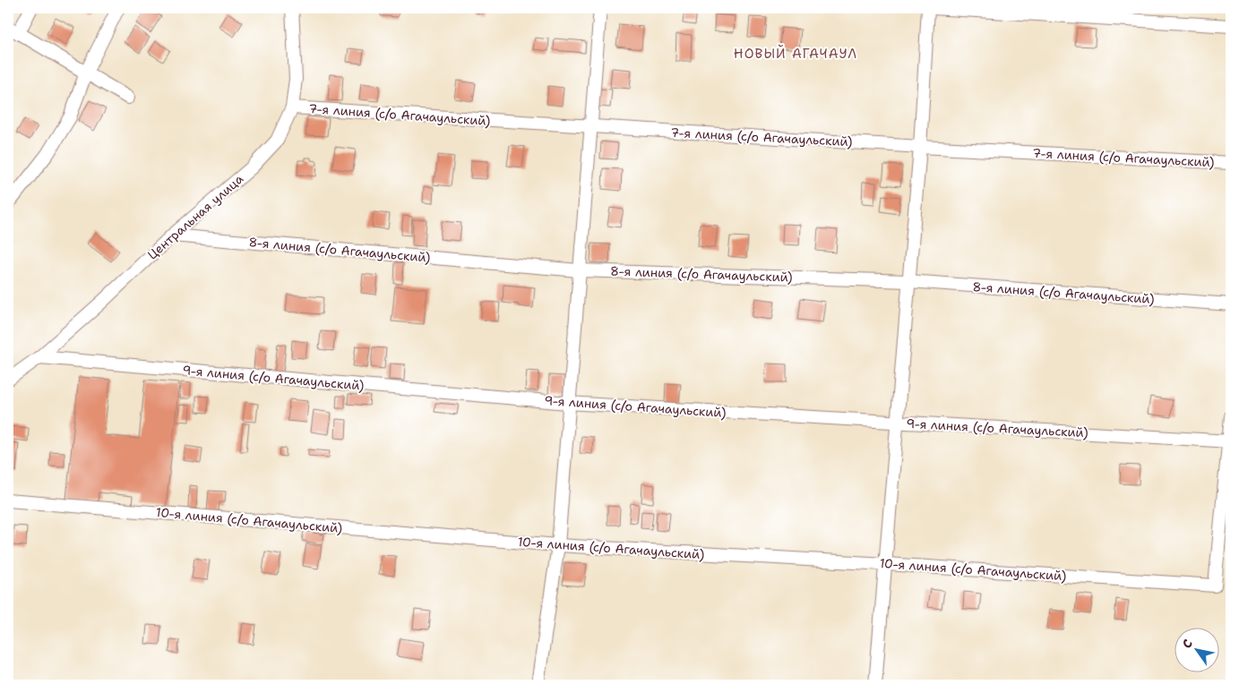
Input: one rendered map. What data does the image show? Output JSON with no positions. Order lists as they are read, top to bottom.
{
  "streets": {
    "street": [
      "7-я линия (с/о Агачаульский)",
      "Центральная улица",
      "8-я линия (с/о Агачаульский)",
      "9-я линия (с/о Агачаульский)",
      "10-я линия (с/о Агачаульский)"
    ]
  },
  "crossings": [
    ["7-я линия (с/о Агачаульский)", "Центральная улица"],
    ["Центральная улица", "8-я линия (с/о Агачаульский)"],
    ["Центральная улица", "9-я линия (с/о Агачаульский)"],
    ["9-я линия (с/о Агачаульский)", "10-я линия (с/о Агачаульский)"]
  ],
  "districts": ["НОВЫЙ АГАЧАУЛ"],
  "north": "top left"
}
